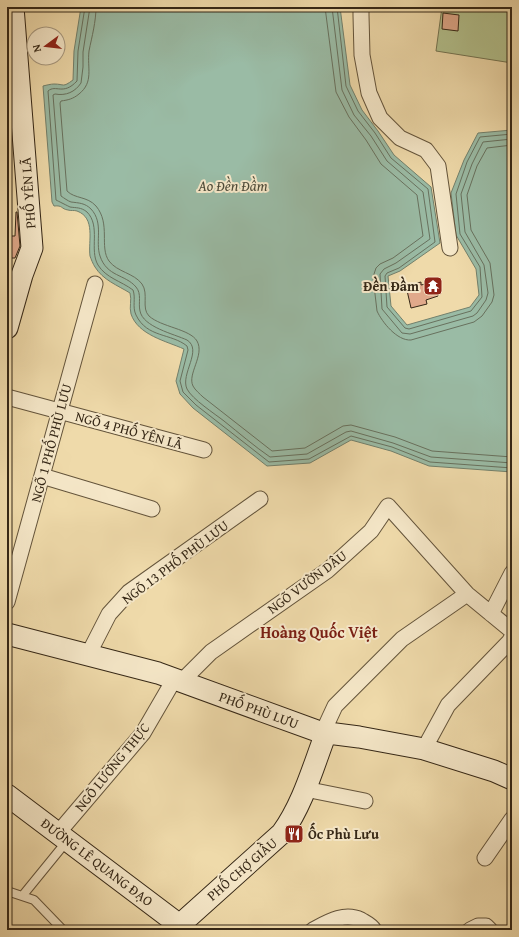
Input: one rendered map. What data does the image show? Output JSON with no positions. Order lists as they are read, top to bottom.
{
  "streets": {
    "main road": [
      "PHỐ YÊN LÃ",
      "PHỐ PHÙ LƯU",
      "ĐƯỜNG LÊ QUANG ĐẠO",
      "PHỐ CHỢ GIẦU"
    ],
    "street": [
      "NGÕ 4 PHỐ YÊN LÃ",
      "NGÕ 1 PHỐ PHÙ LƯU",
      "NGÕ 13 PHỐ PHÙ LƯU",
      "NGÕ VƯỜN DÂU",
      "NGÕ LƯƠNG THỰC"
    ]
  },
  "crossings": [
    ["NGÕ 4 PHỐ YÊN LÃ", "NGÕ 1 PHỐ PHÙ LƯU"],
    ["NGÕ 13 PHỐ PHÙ LƯU", "PHỐ PHÙ LƯU"],
    ["NGÕ VƯỜN DÂU", "PHỐ PHÙ LƯU"],
    ["NGÕ VƯỜN DÂU", "NGÕ LƯƠNG THỰC"],
    ["PHỐ PHÙ LƯU", "NGÕ LƯƠNG THỰC"],
    ["PHỐ PHÙ LƯU", "PHỐ CHỢ GIẦU"],
    ["NGÕ LƯƠNG THỰC", "ĐƯỜNG LÊ QUANG ĐẠO"],
    ["ĐƯỜNG LÊ QUANG ĐẠO", "PHỐ CHỢ GIẦU"]
  ],
  "districts": ["Hoàng Quốc Việt"],
  "water": ["Ao Đền Đầm"],
  "places": {
    "temple": ["Đền Đầm"],
    "restaurant": ["Ốc Phù Lưu"]
  },
  "north": "left"
}
